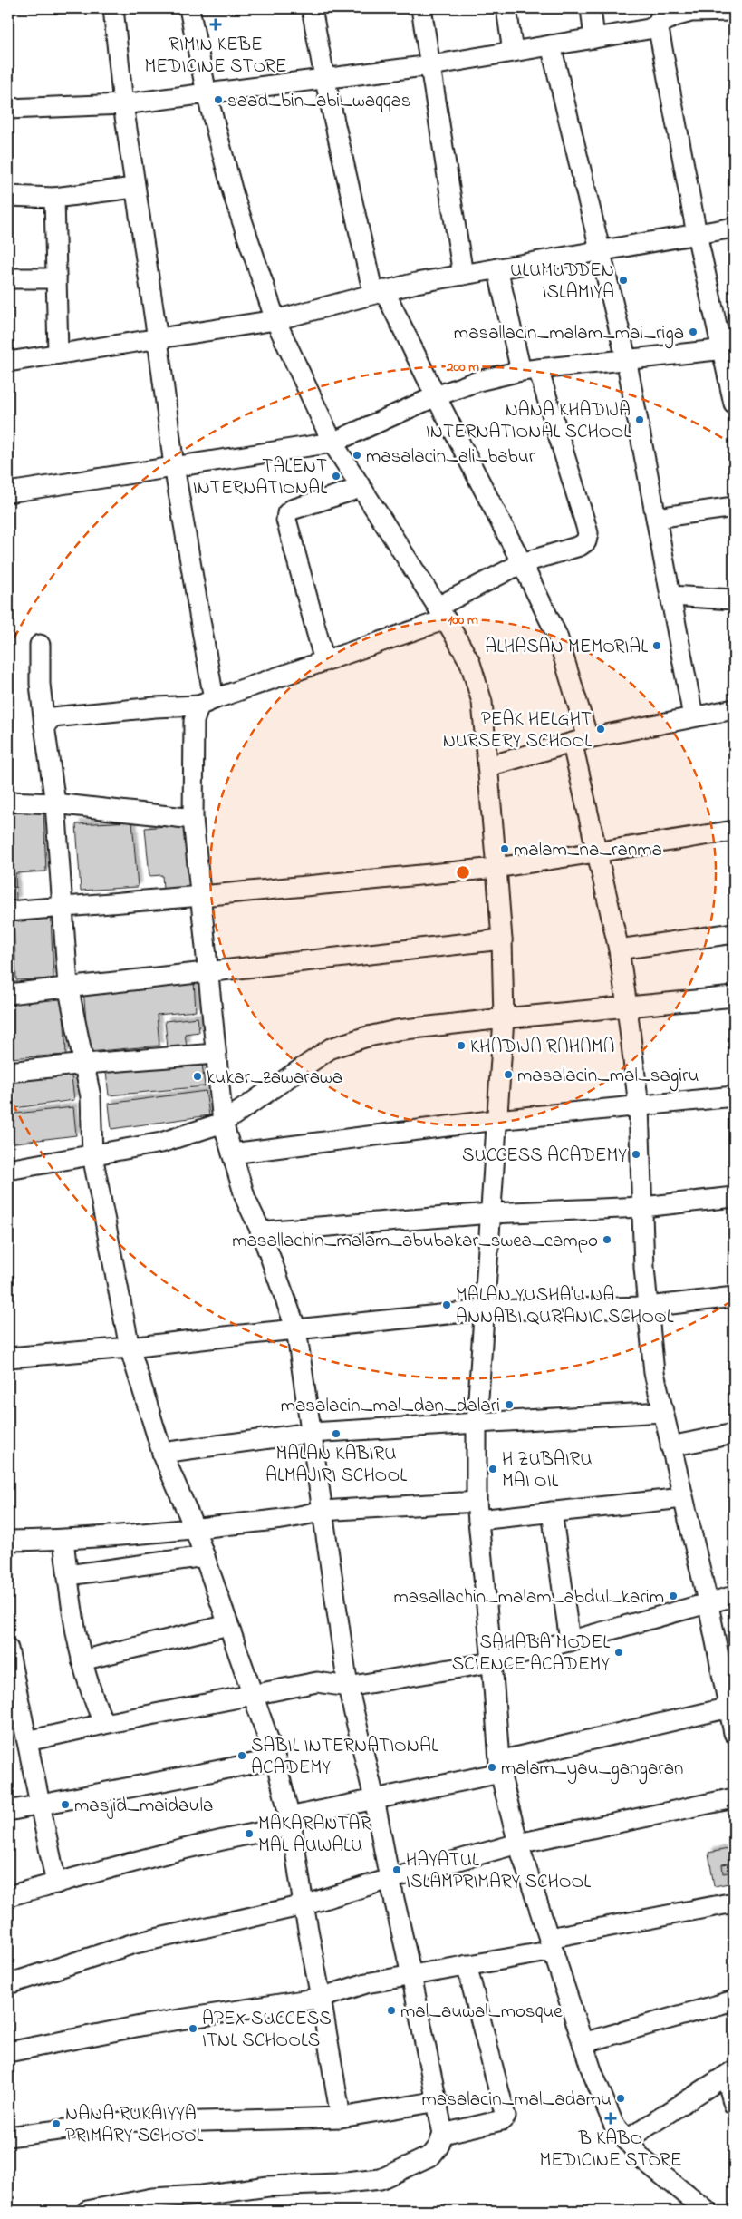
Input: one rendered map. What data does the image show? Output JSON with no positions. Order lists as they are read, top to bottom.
{
  "places": {
    "health": ["RIMIN KEBE MEDICINE STORE", "B KABO MEDICINE STORE"],
    "other": [
      "saad_bin_abi_waqqas",
      "ULUMUDDEN ISLAMIYA",
      "masallacin_malam_mai_riga",
      "NANA KHADIJA INTERNATIONAL SCHOOL",
      "masalacin_ali_babur",
      "TALENT INTERNATIONAL",
      "ALHASAN MEMORIAL",
      "PEAK HELGHT NURSERY SCHOOL",
      "malam_na_ranma",
      "KHADIJA RAHAMA",
      "masalacin_mal_sagiru",
      "kukar_zawarawa",
      "SUCCESS ACADEMY",
      "masallachin_malam_abubakar_swea_campo",
      "MALAN YUSHA'U NA ANNABI QUR'ANIC SCHOOL",
      "masalacin_mal_dan_dalari",
      "MALAN KABIRU ALMAJIRI SCHOOL",
      "H ZUBAIRU MAI OIL",
      "masallachin_malam_abdul_karim",
      "SAHABA MODEL SCIENCE ACADEMY",
      "SABIL INTERNATIONAL ACADEMY",
      "malam_yau_gangaran",
      "masjid_maidaula",
      "MAKARANTAR MAL AUWALU",
      "HAYATUL ISLAMPRIMARY SCHOOL",
      "mal_auwal_mosque",
      "APEX SUCCESS ITNL SCHOOLS",
      "masalacin_mal_adamu",
      "NANA RUKAIYYA PRIMARY SCHOOL"
    ]
  },
  "rings": ["200 m", "100 m"]
}
